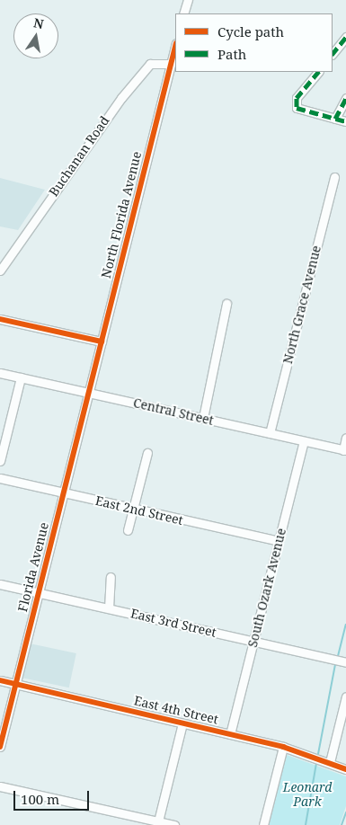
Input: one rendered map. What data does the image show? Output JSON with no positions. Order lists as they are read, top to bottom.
{
  "streets": {
    "street": [
      "Buchanan Road",
      "North Florida Avenue",
      "North Grace Avenue",
      "Central Street",
      "East 2nd Street",
      "Florida Avenue",
      "South Ozark Avenue",
      "East 3rd Street",
      "East 4th Street"
    ]
  },
  "crossings": [
    ["North Florida Avenue", "Central Street"],
    ["North Florida Avenue", "Florida Avenue"],
    ["North Grace Avenue", "Central Street"],
    ["Central Street", "Florida Avenue"],
    ["Central Street", "South Ozark Avenue"],
    ["East 2nd Street", "Florida Avenue"],
    ["East 2nd Street", "South Ozark Avenue"],
    ["Florida Avenue", "East 3rd Street"],
    ["Florida Avenue", "East 4th Street"],
    ["South Ozark Avenue", "East 3rd Street"],
    ["South Ozark Avenue", "East 4th Street"]
  ],
  "parks": ["Leonard Park"],
  "legend": ["Cycle path", "Path"],
  "scale_bar": "100 m",
  "north": "top"
}
